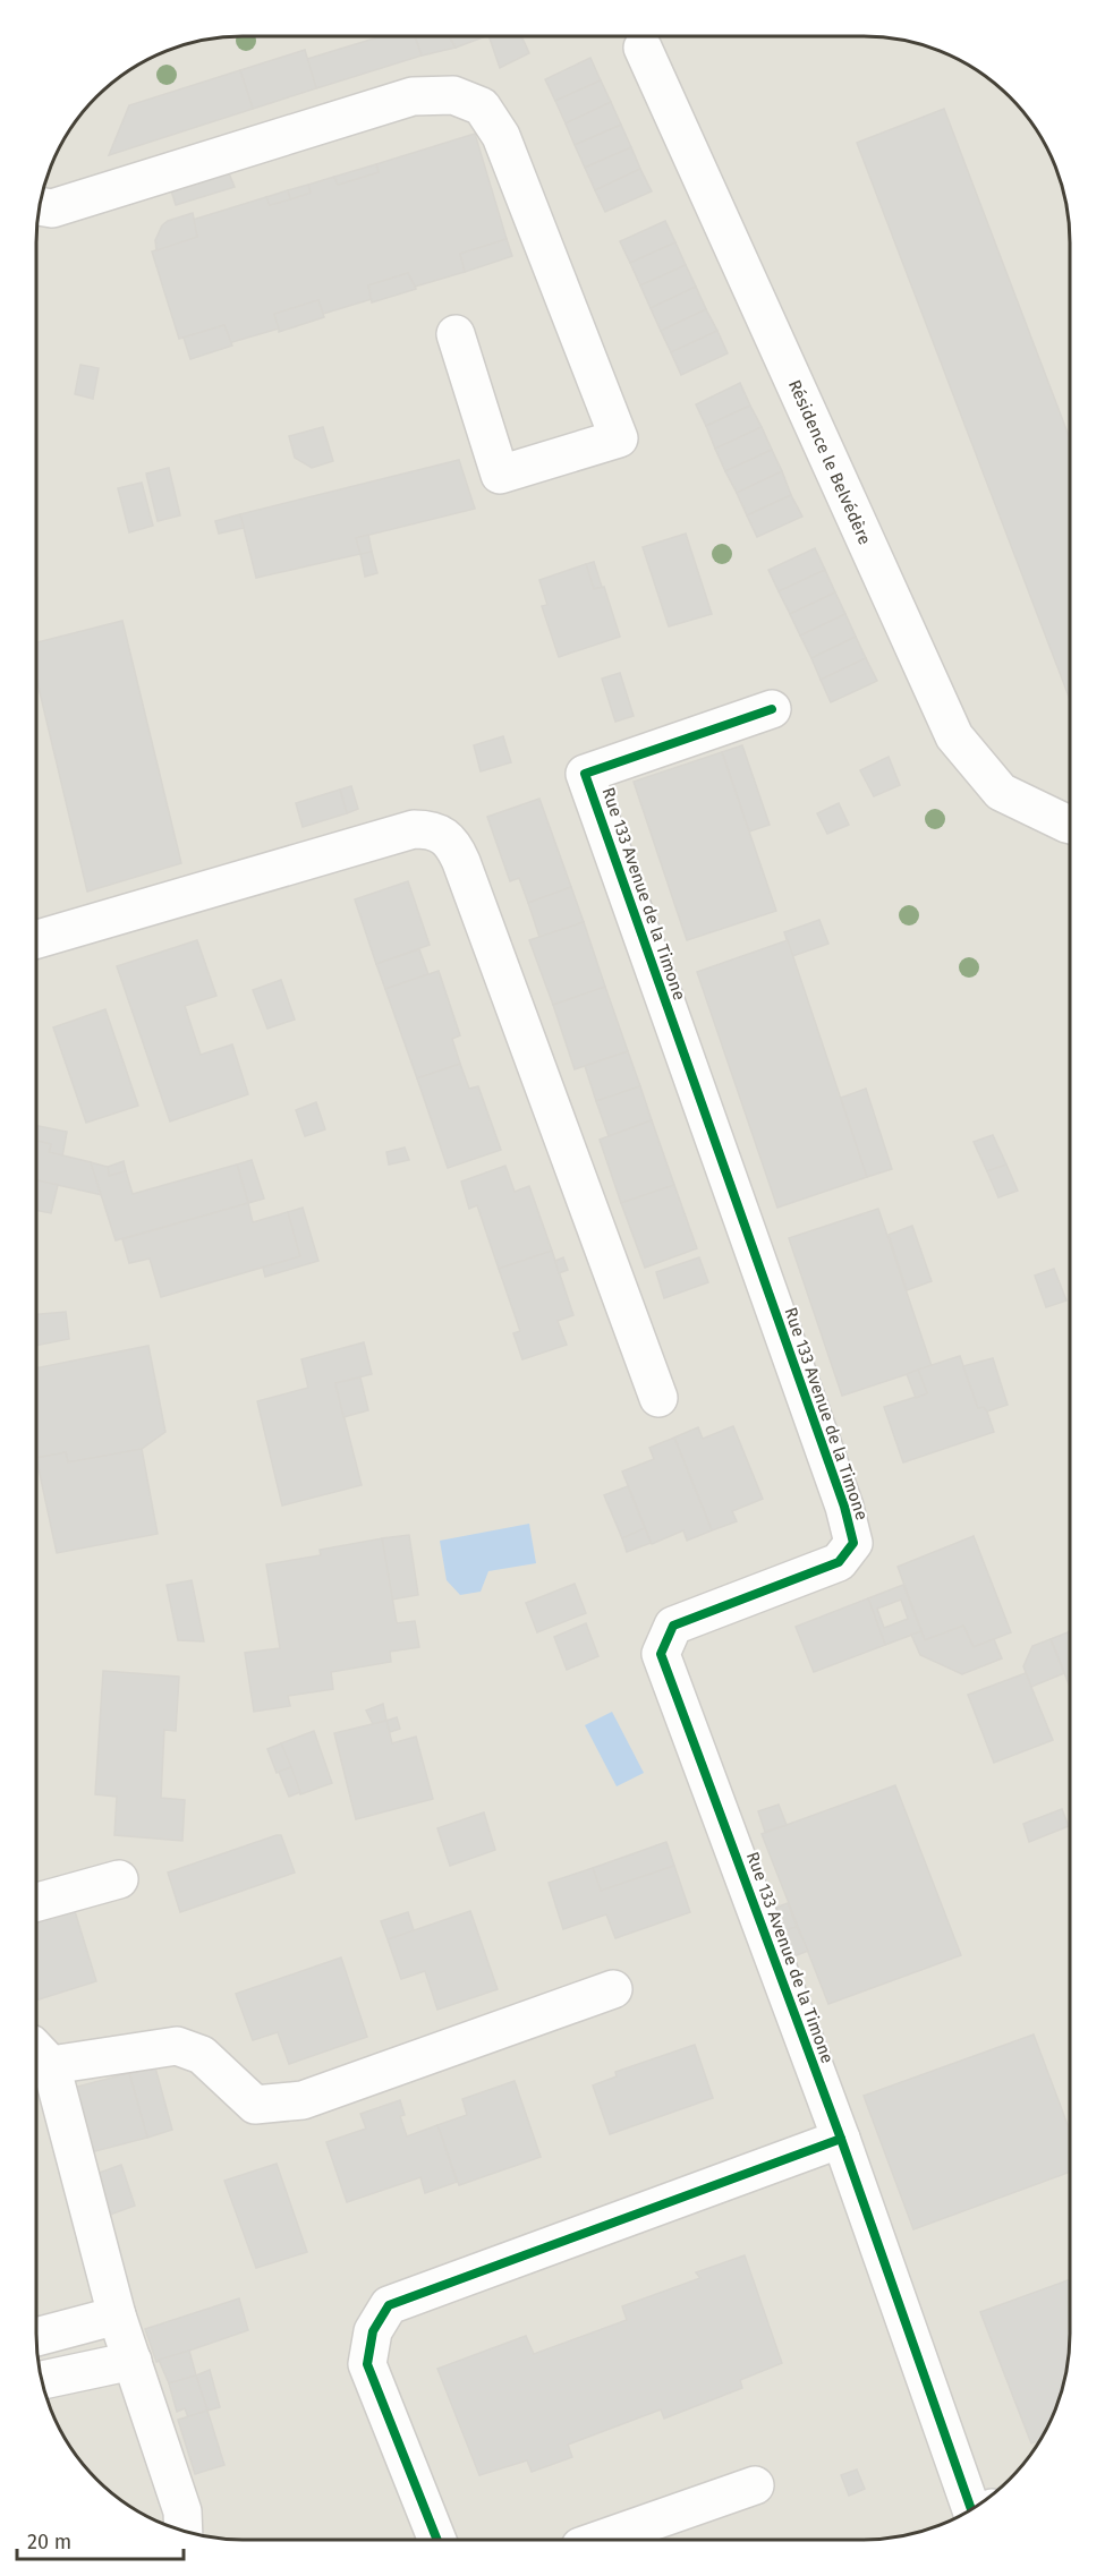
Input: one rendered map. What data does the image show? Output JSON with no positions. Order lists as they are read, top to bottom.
{
  "streets": {
    "street": ["Résidence le Belvédère", "Rue 133 Avenue de la Timone"]
  },
  "scale_bar": "20 m"
}
